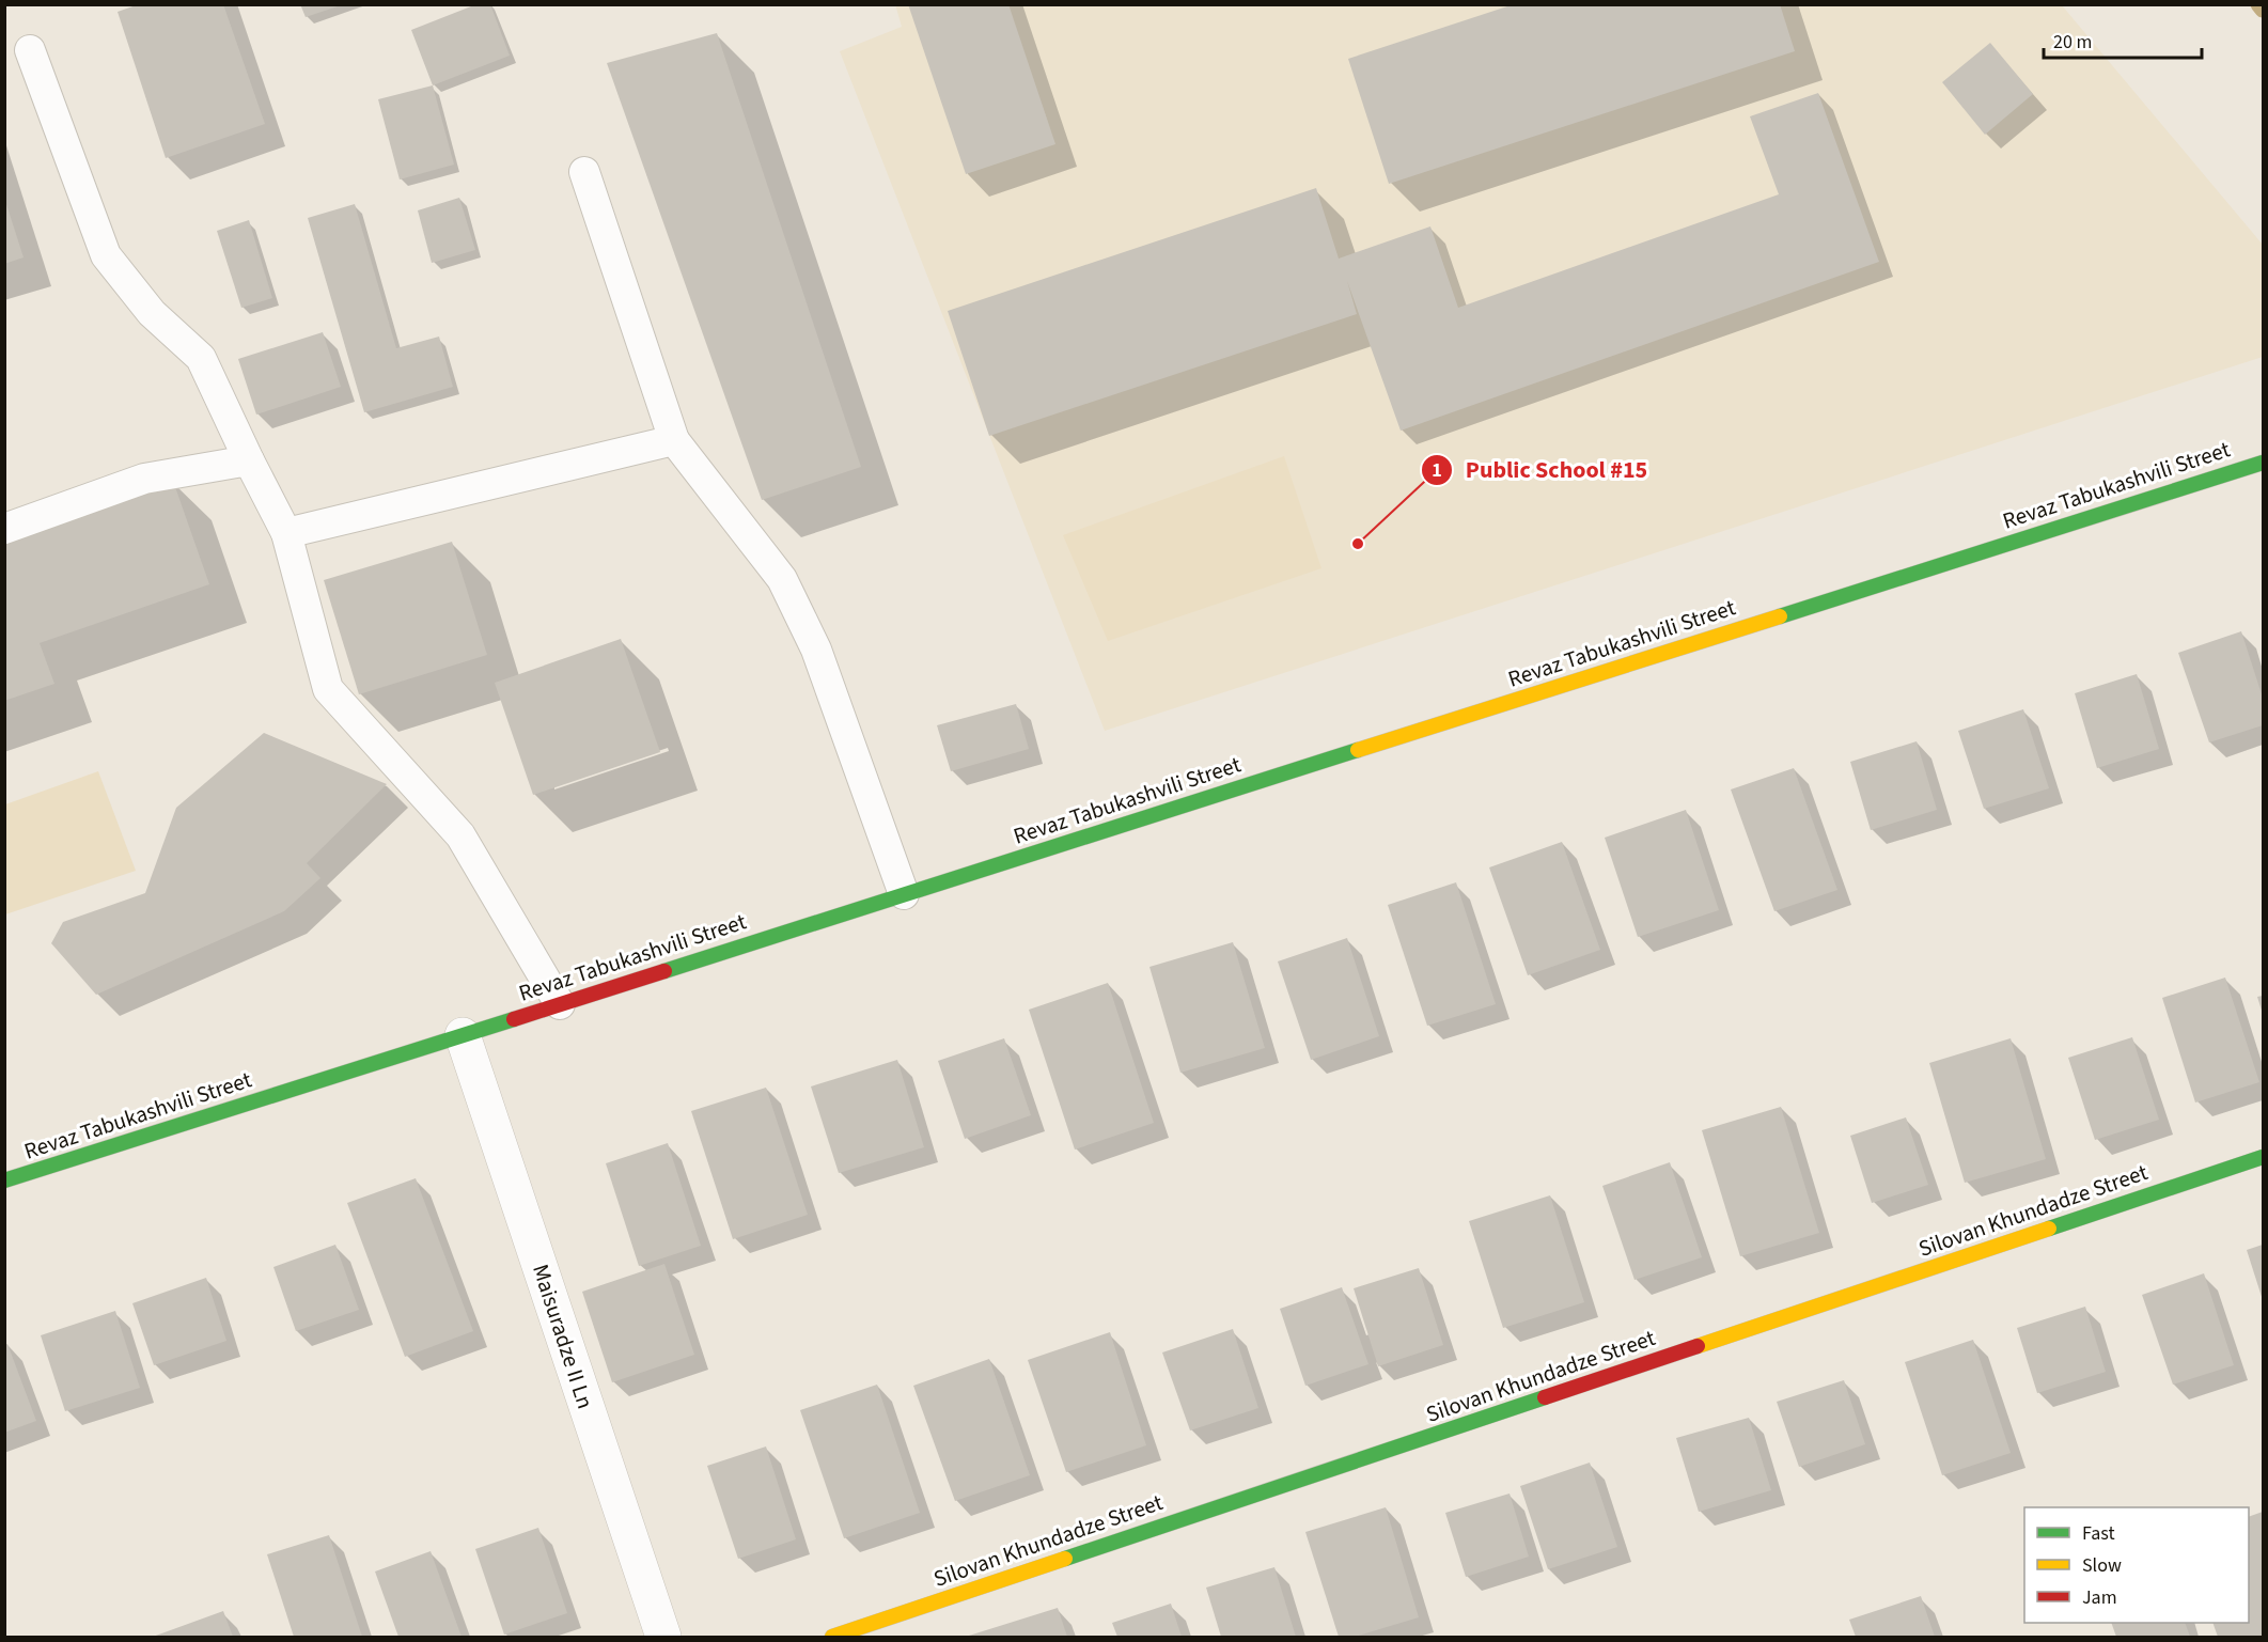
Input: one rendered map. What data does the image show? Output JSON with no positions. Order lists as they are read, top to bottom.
{
  "streets": {
    "main road": ["Revaz Tabukashvili Street", "Silovan Khundadze Street"],
    "street": ["Maisuradze II Ln"]
  },
  "crossings": [
    ["Revaz Tabukashvili Street", "Maisuradze II Ln"]
  ],
  "places": ["Public School #15"],
  "legend": ["Fast", "Slow", "Jam"],
  "scale_bar": "20 m"
}
